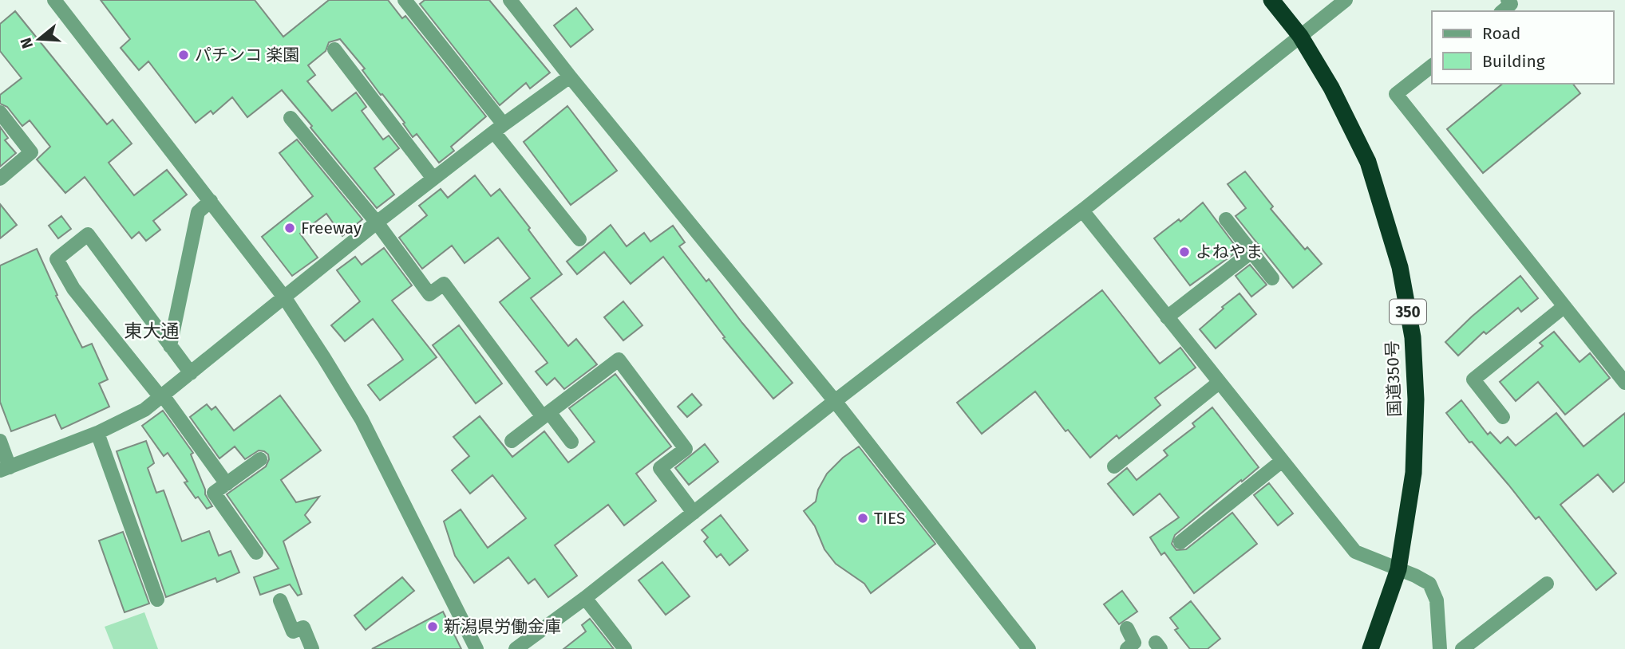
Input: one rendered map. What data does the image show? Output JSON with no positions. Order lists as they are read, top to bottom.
{
  "streets": {
    "highway": ["350", "国道350号"]
  },
  "districts": ["東大通"],
  "places": [
    "パチンコ 楽園",
    "Freeway",
    "よねやま",
    "TIES",
    "新潟県労働金庫"
  ],
  "legend": ["Road", "Building"],
  "north": "left"
}
